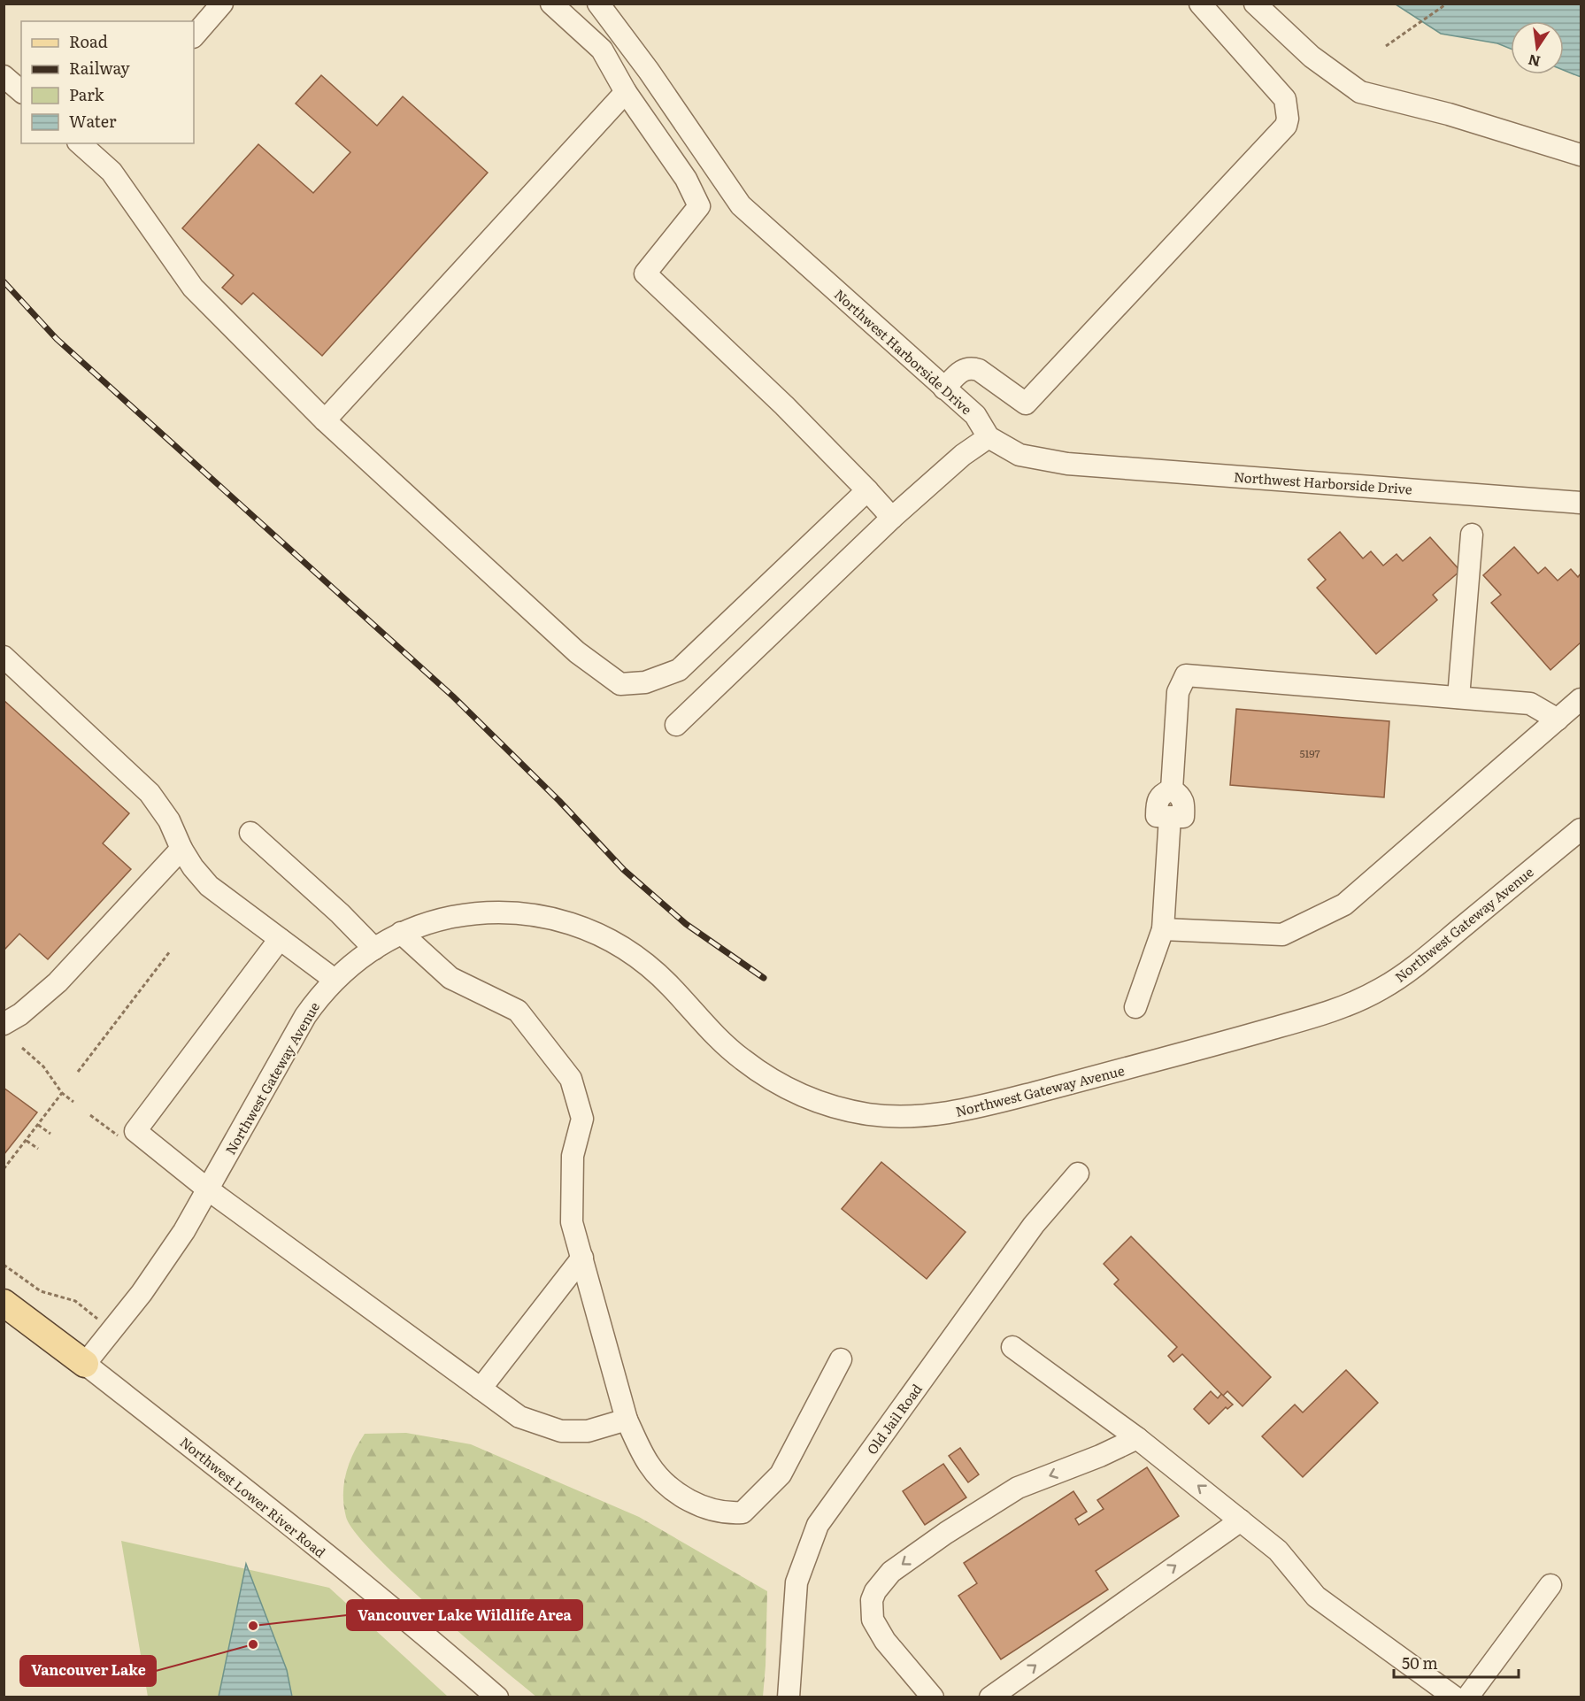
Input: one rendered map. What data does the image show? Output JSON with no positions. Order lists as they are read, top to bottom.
{
  "streets": {
    "main road": ["Northwest Lower River Road"],
    "street": ["Northwest Harborside Drive", "Northwest Gateway Avenue", "Old Jail Road"]
  },
  "crossings": [
    ["Northwest Gateway Avenue", "Northwest Lower River Road"]
  ],
  "places": ["Vancouver Lake Wildlife Area", "Vancouver Lake"],
  "house_numbers": ["5197"],
  "legend": [
    "Road",
    "Railway",
    "Park",
    "Water"
  ],
  "scale_bar": "50 m",
  "north": "bottom"
}
